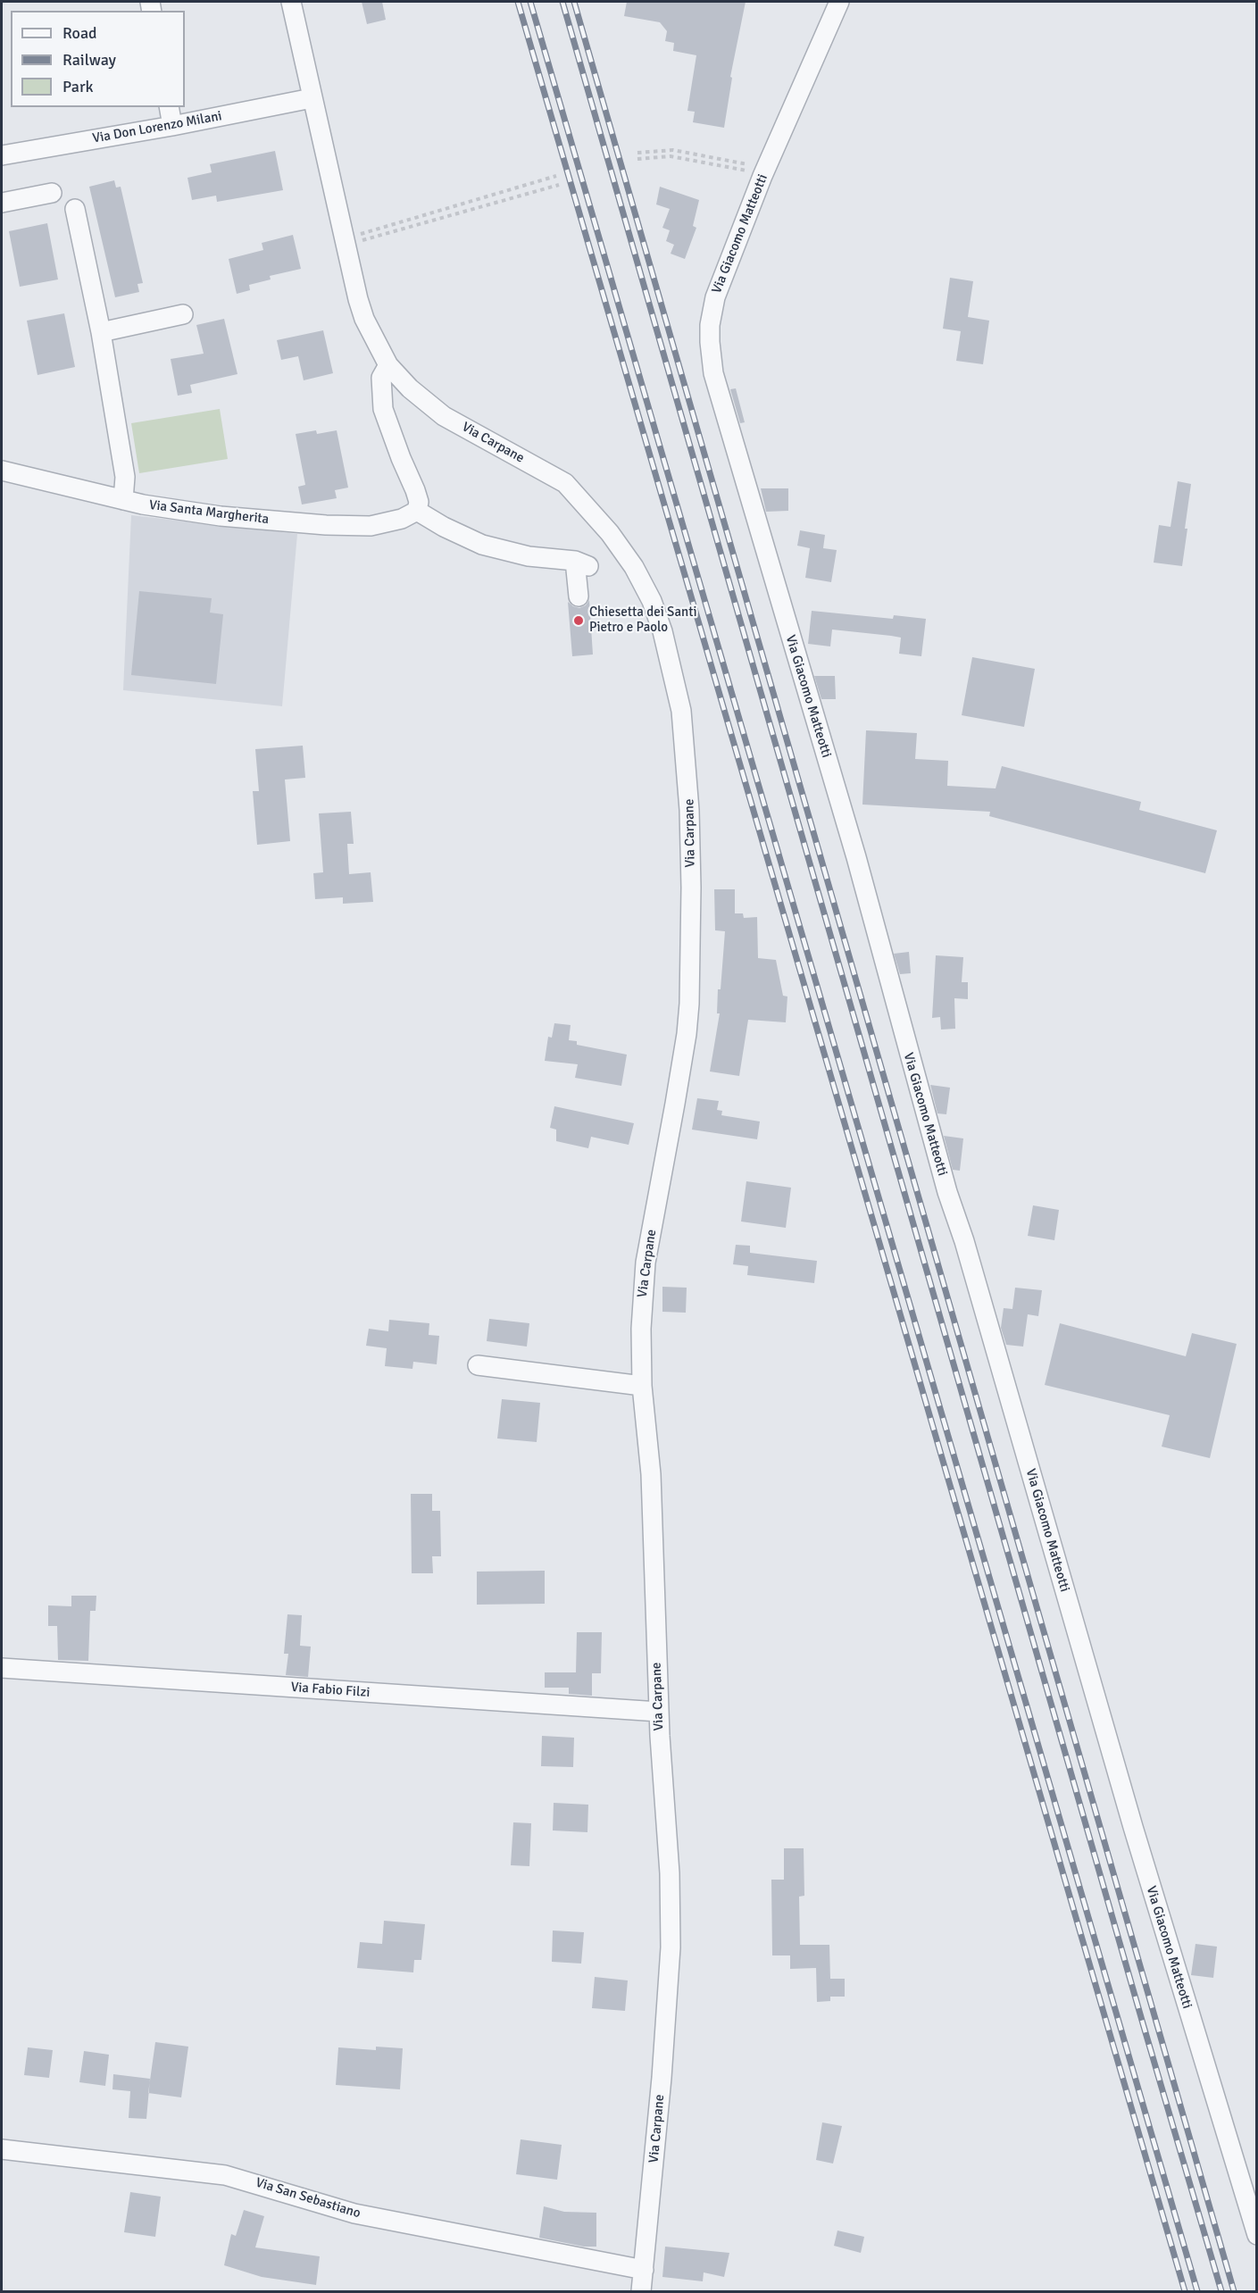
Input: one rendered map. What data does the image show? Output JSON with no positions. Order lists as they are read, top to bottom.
{
  "streets": {
    "street": [
      "Via Don Lorenzo Milani",
      "Via Giacomo Matteotti",
      "Via Carpane",
      "Via Santa Margherita",
      "Via Fabio Filzi",
      "Via San Sebastiano"
    ]
  },
  "crossings": [
    ["Via Don Lorenzo Milani", "Via Carpane"],
    ["Via Carpane", "Via Fabio Filzi"],
    ["Via Carpane", "Via San Sebastiano"]
  ],
  "places": ["Chiesetta dei Santi Pietro e Paolo"],
  "legend": ["Road", "Railway", "Park"]
}
